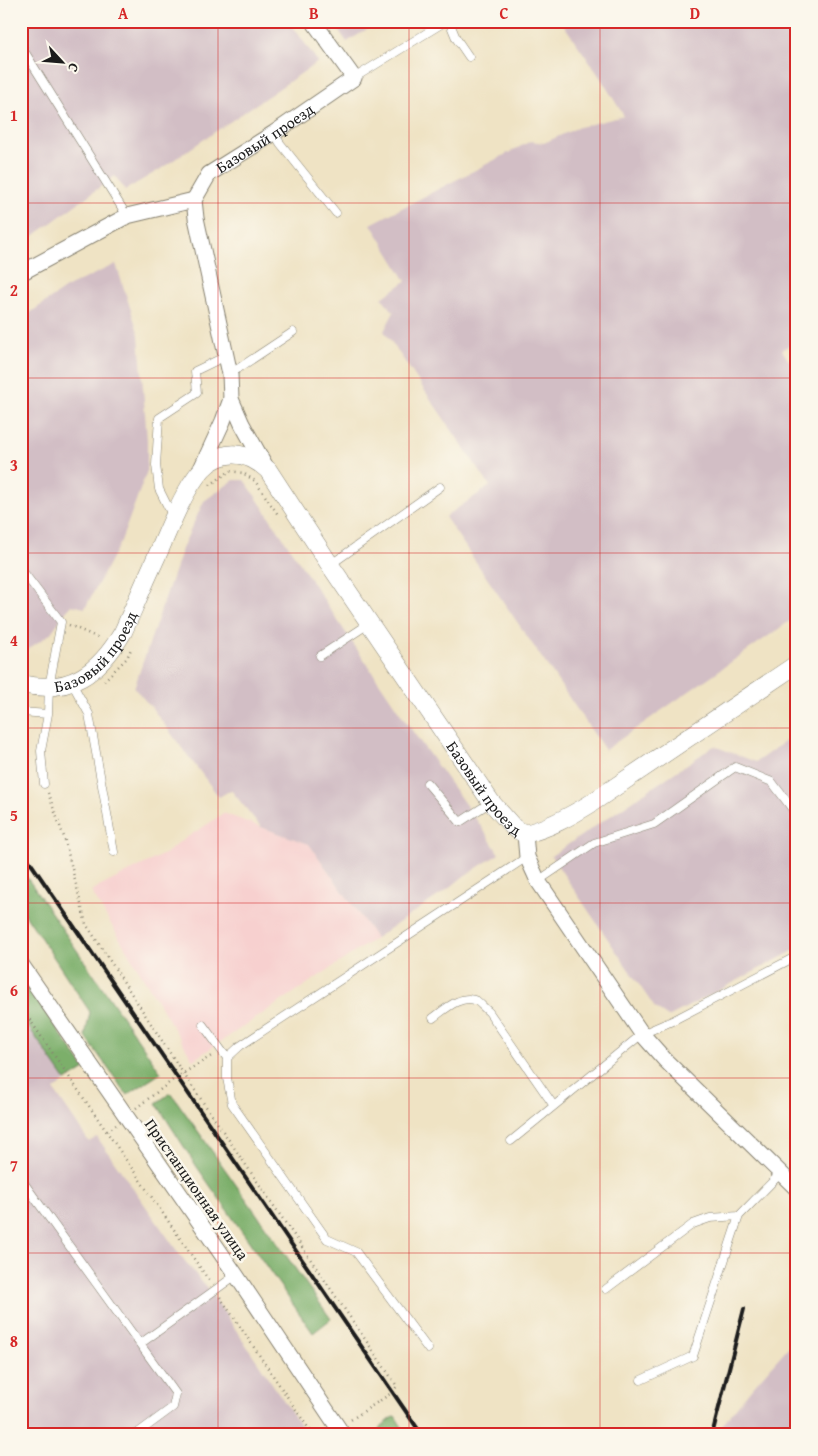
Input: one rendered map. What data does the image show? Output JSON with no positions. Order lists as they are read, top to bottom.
{
  "streets": {
    "street": ["Базовый проезд", "Пристанционная улица"]
  },
  "north": "bottom right",
  "grid": {
    "columns": [
      "A",
      "B",
      "C",
      "D"
    ],
    "rows": [
      "1",
      "2",
      "3",
      "4",
      "5",
      "6",
      "7",
      "8"
    ]
  }
}
